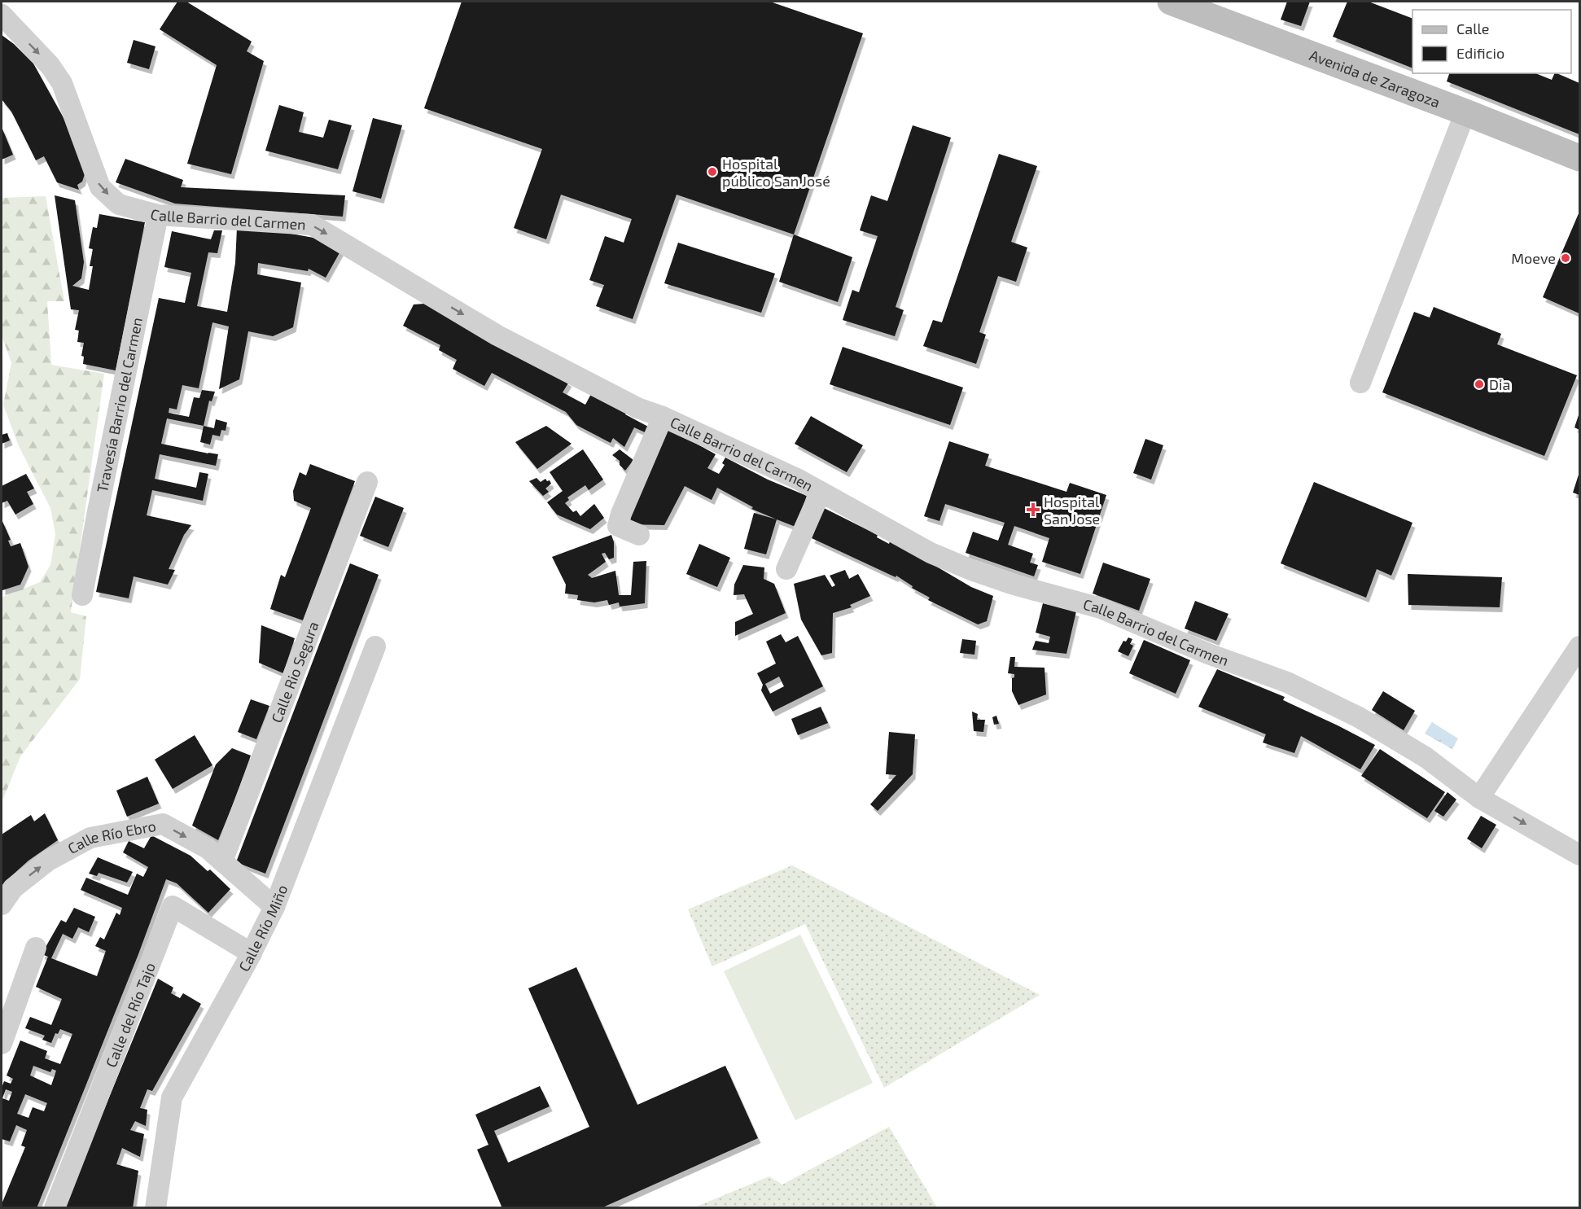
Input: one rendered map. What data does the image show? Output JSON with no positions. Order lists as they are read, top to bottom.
{
  "streets": {
    "main road": ["Avenida de Zaragoza"],
    "street": [
      "Calle Barrio del Carmen",
      "Travesía Barrio del Carmen",
      "Calle Rio Segura",
      "Calle Río Ebro",
      "Calle Río Miño",
      "Calle del Río Tajo"
    ]
  },
  "crossings": [
    ["Calle Barrio del Carmen", "Travesía Barrio del Carmen"],
    ["Calle Rio Segura", "Calle Río Ebro"],
    ["Calle Río Ebro", "Calle Río Miño"],
    ["Calle Río Miño", "Calle del Río Tajo"]
  ],
  "one_way": ["Calle Barrio del Carmen", "Calle Río Ebro"],
  "places": {
    "other": ["Hospital público San José", "Moeve", "Dia"],
    "health": ["Hospital San Jose"]
  },
  "legend": ["Calle", "Edificio"]
}
